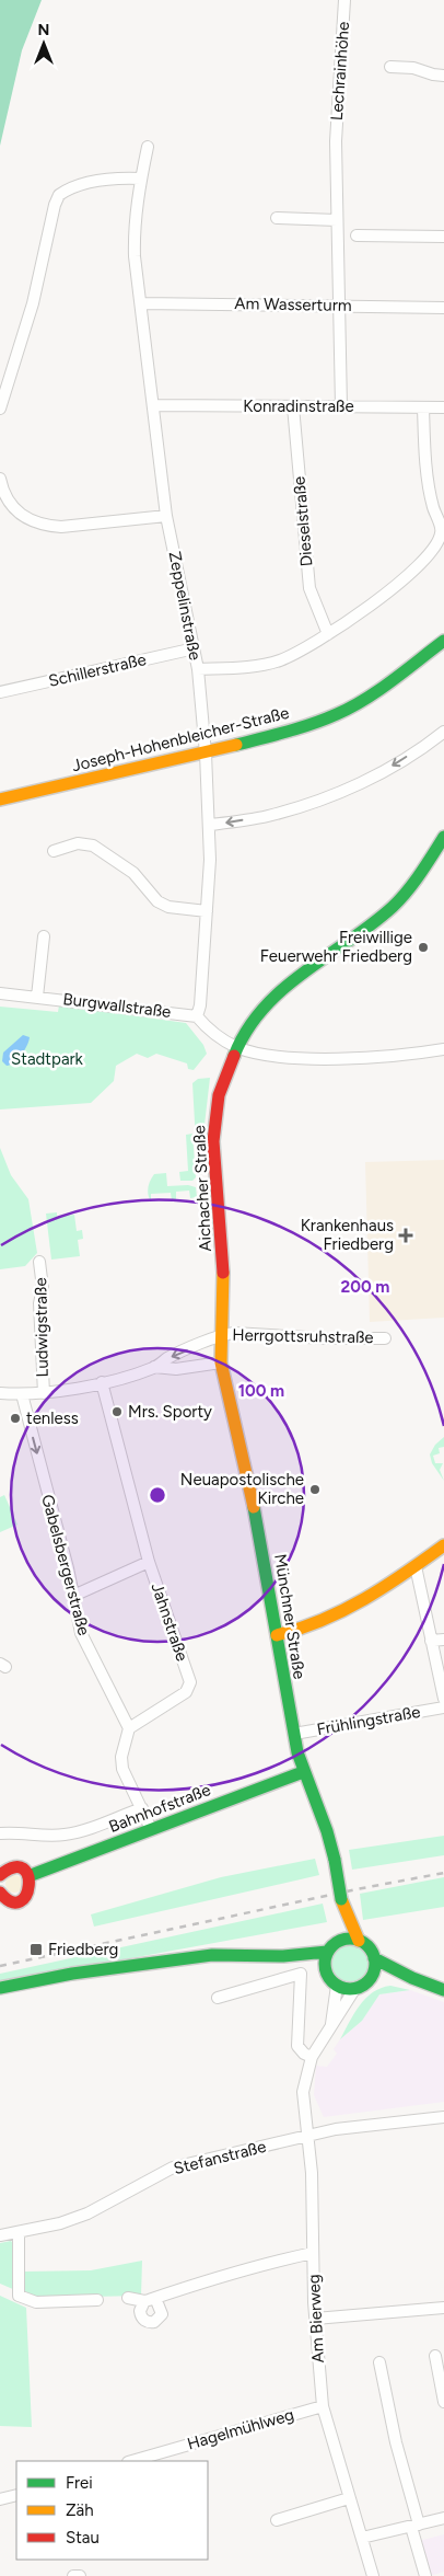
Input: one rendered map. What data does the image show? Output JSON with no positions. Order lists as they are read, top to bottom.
{
  "streets": {
    "main road": [
      "Joseph-Hohenbleicher-Straße",
      "Aichacher Straße",
      "Münchner Straße",
      "Bahnhofstraße"
    ],
    "street": [
      "Lechrainhöhe",
      "Am Wasserturm",
      "Konradinstraße",
      "Dieselstraße",
      "Zeppelinstraße",
      "Schillerstraße",
      "Burgwallstraße",
      "Ludwigstraße",
      "Herrgottsruhstraße",
      "Gabelsbergerstraße",
      "Jahnstraße",
      "Frühlingstraße",
      "Stefanstraße",
      "Am Bierweg",
      "Hagelmühlweg"
    ]
  },
  "crossings": [
    ["Lechrainhöhe", "Am Wasserturm"],
    ["Lechrainhöhe", "Konradinstraße"],
    ["Am Wasserturm", "Zeppelinstraße"],
    ["Konradinstraße", "Dieselstraße"],
    ["Konradinstraße", "Zeppelinstraße"],
    ["Zeppelinstraße", "Schillerstraße"],
    ["Zeppelinstraße", "Joseph-Hohenbleicher-Straße"],
    ["Zeppelinstraße", "Burgwallstraße"],
    ["Aichacher Straße", "Ludwigstraße"],
    ["Aichacher Straße", "Herrgottsruhstraße"],
    ["Aichacher Straße", "Münchner Straße"],
    ["Ludwigstraße", "Herrgottsruhstraße"],
    ["Ludwigstraße", "Gabelsbergerstraße"],
    ["Ludwigstraße", "Münchner Straße"],
    ["Ludwigstraße", "Jahnstraße"],
    ["Herrgottsruhstraße", "Münchner Straße"],
    ["Gabelsbergerstraße", "Jahnstraße"],
    ["Münchner Straße", "Frühlingstraße"],
    ["Münchner Straße", "Bahnhofstraße"],
    ["Stefanstraße", "Am Bierweg"],
    ["Am Bierweg", "Hagelmühlweg"]
  ],
  "one_way": ["Gabelsbergerstraße"],
  "parks": ["Stadtpark"],
  "places": {
    "other": [
      "Freiwillige Feuerwehr Friedberg",
      "Mrs. Sporty",
      "tenless",
      "Neuapostolische Kirche"
    ],
    "health": ["Krankenhaus Friedberg"],
    "transit": ["Friedberg"]
  },
  "legend": ["Frei", "Zäh", "Stau"],
  "north": "top",
  "rings": ["200 m", "100 m"]
}
